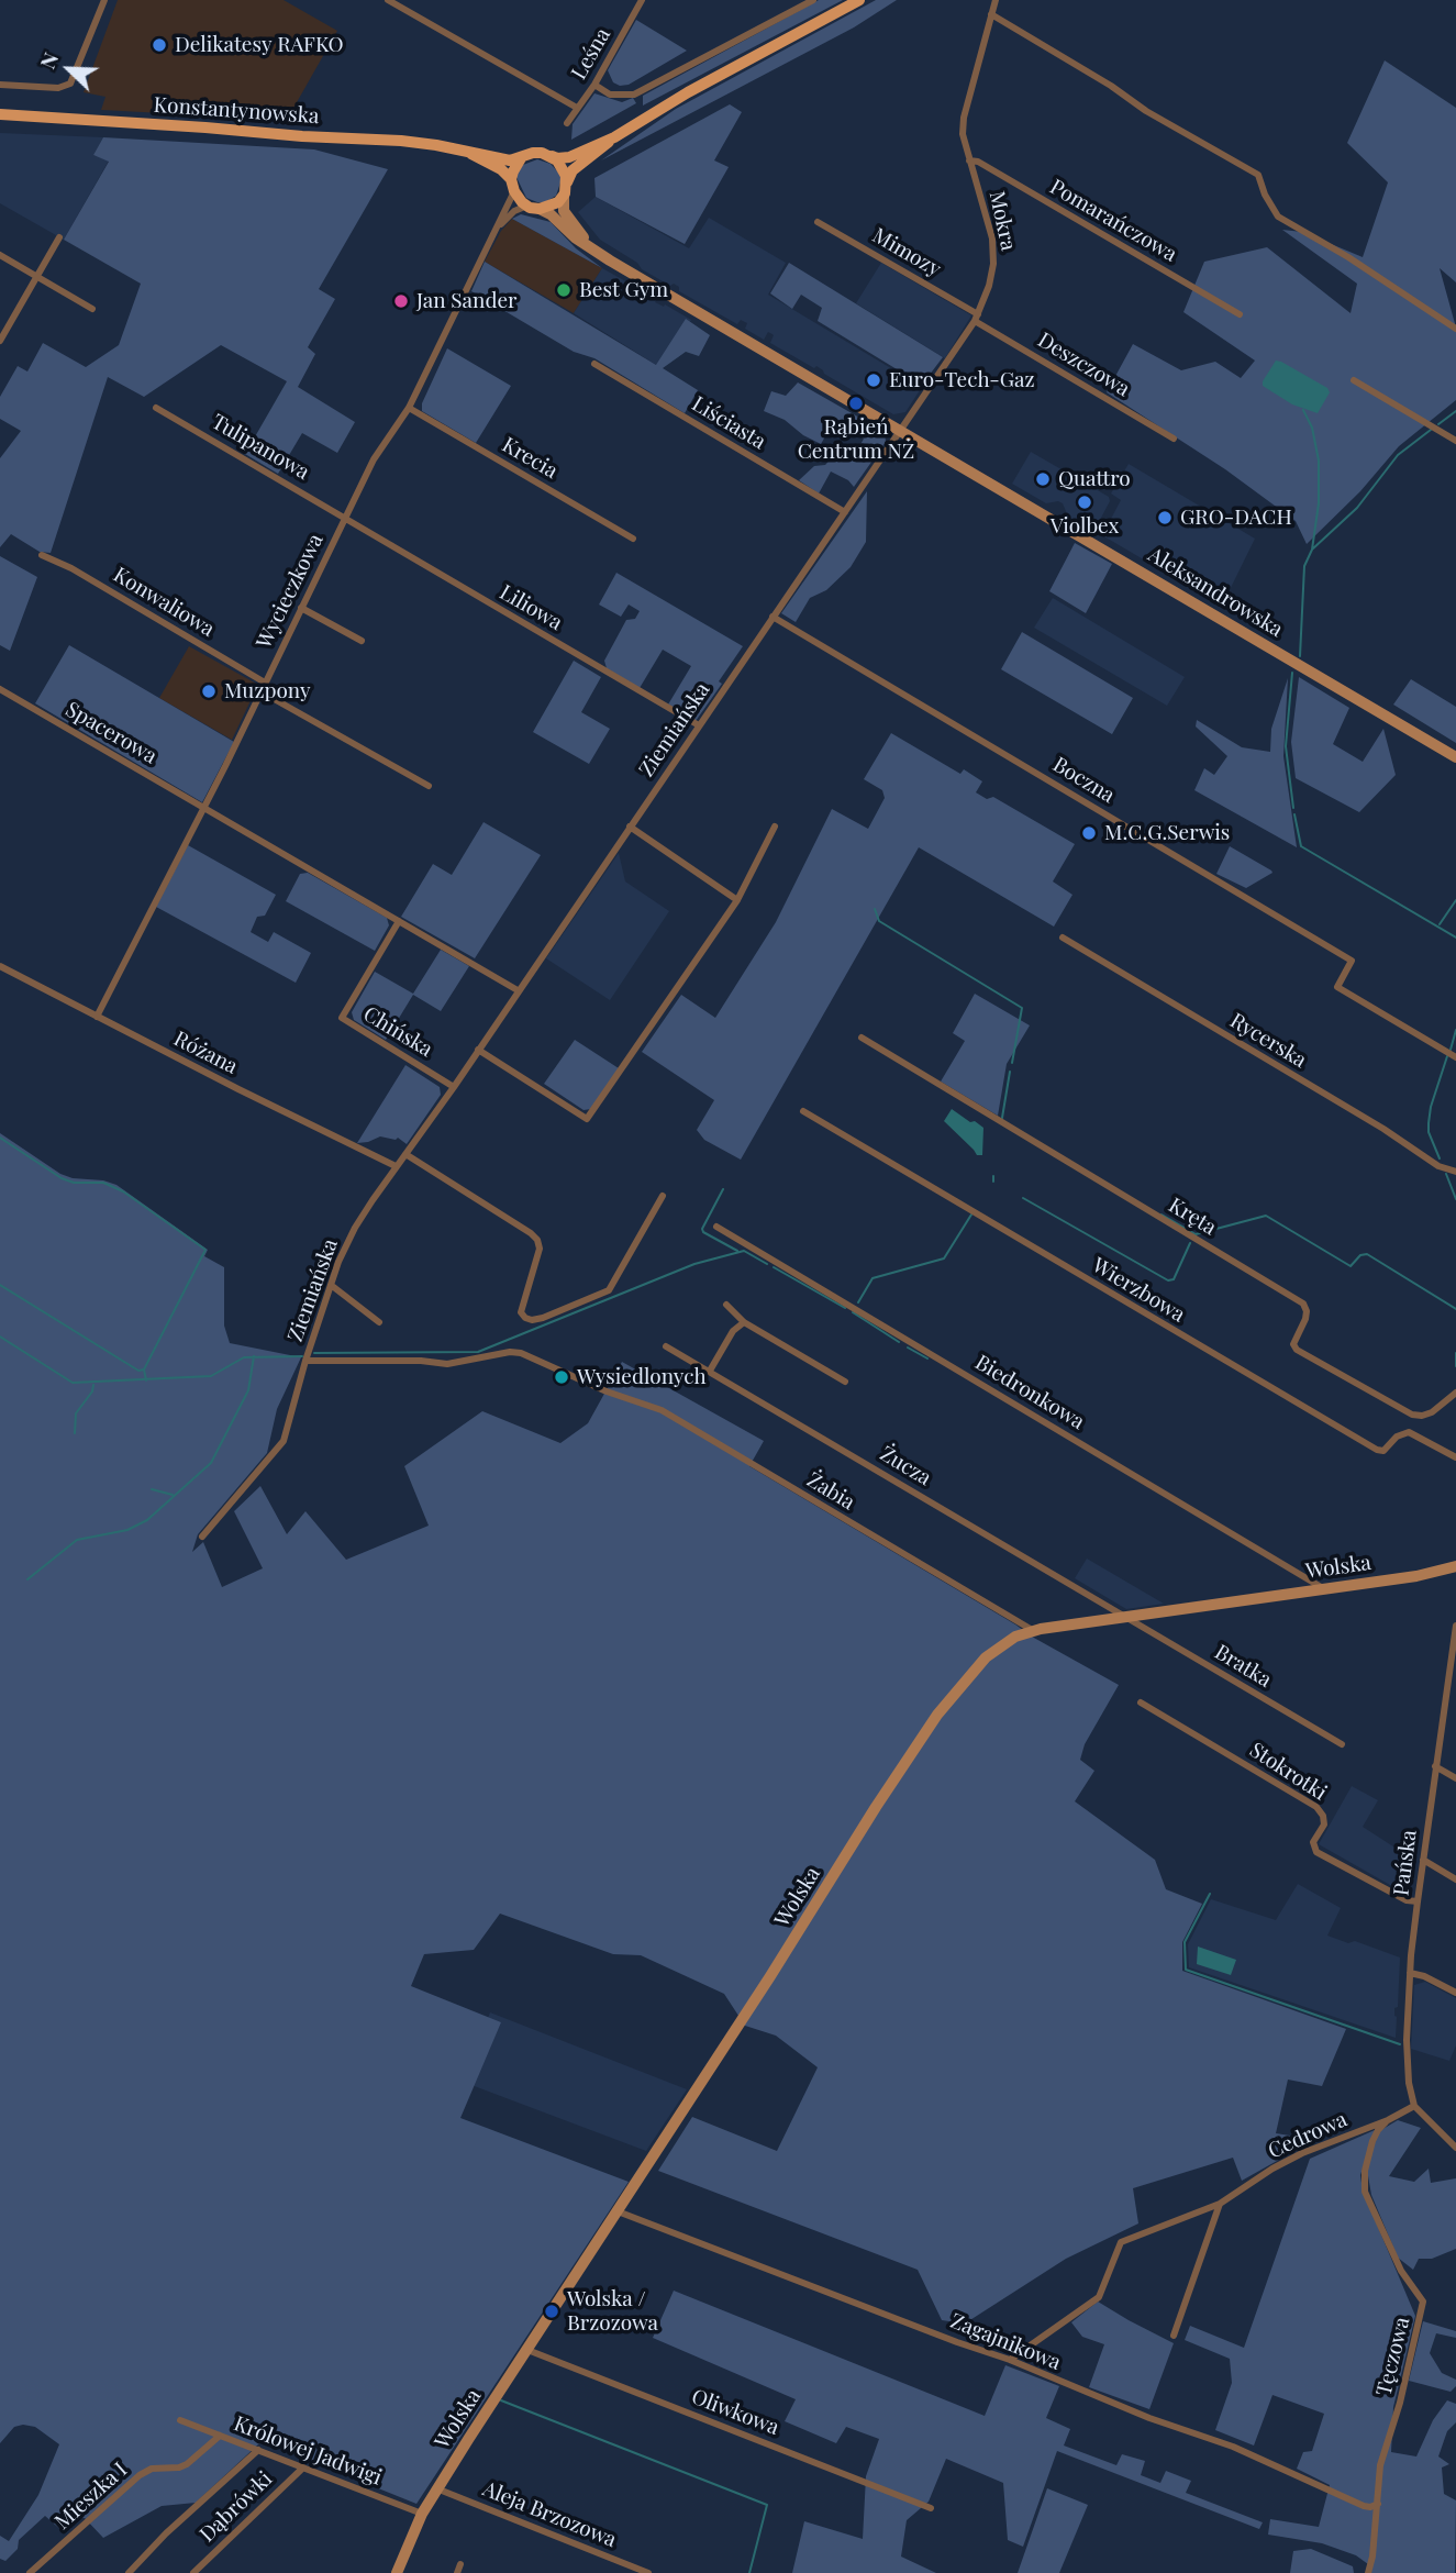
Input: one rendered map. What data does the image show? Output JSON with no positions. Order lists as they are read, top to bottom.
{
  "streets": {
    "main road": ["Konstantynowska"],
    "street": [
      "Leśna",
      "Mokra",
      "Pomarańczowa",
      "Mimozy",
      "Deszczowa",
      "Liściasta",
      "Tulipanowa",
      "Krecia",
      "Wycieczkowa",
      "Aleksandrowska",
      "Konwaliowa",
      "Liliowa",
      "Ziemiańska",
      "Spacerowa",
      "Boczna",
      "Chińska",
      "Rycerska",
      "Różana",
      "Kręta",
      "Wierzbowa",
      "Biedronkowa",
      "Żucza",
      "Żabia",
      "Wolska",
      "Bratka",
      "Stokrotki",
      "Pańska",
      "Cedrowa",
      "Zagajnikowa",
      "Tęczowa",
      "Oliwkowa",
      "Królowej Jadwigi",
      "Mieszka I",
      "Dąbrówki",
      "Aleja Brzozowa"
    ]
  },
  "crossings": [
    ["Konstantynowska", "Wycieczkowa"],
    ["Konstantynowska", "Aleksandrowska"],
    ["Mokra", "Pomarańczowa"],
    ["Mokra", "Mimozy"],
    ["Mokra", "Deszczowa"],
    ["Mokra", "Aleksandrowska"],
    ["Mokra", "Ziemiańska"],
    ["Mimozy", "Deszczowa"],
    ["Liściasta", "Ziemiańska"],
    ["Tulipanowa", "Wycieczkowa"],
    ["Tulipanowa", "Liliowa"],
    ["Krecia", "Wycieczkowa"],
    ["Wycieczkowa", "Aleksandrowska"],
    ["Wycieczkowa", "Konwaliowa"],
    ["Wycieczkowa", "Liliowa"],
    ["Wycieczkowa", "Spacerowa"],
    ["Wycieczkowa", "Różana"],
    ["Aleksandrowska", "Ziemiańska"],
    ["Liliowa", "Ziemiańska"],
    ["Ziemiańska", "Boczna"],
    ["Ziemiańska", "Chińska"],
    ["Ziemiańska", "Różana"],
    ["Ziemiańska", "Żabia"],
    ["Biedronkowa", "Wolska"],
    ["Żucza", "Wolska"],
    ["Żucza", "Bratka"],
    ["Żabia", "Wolska"],
    ["Wolska", "Bratka"],
    ["Wolska", "Zagajnikowa"],
    ["Wolska", "Oliwkowa"],
    ["Wolska", "Królowej Jadwigi"],
    ["Wolska", "Aleja Brzozowa"],
    ["Stokrotki", "Pańska"],
    ["Pańska", "Cedrowa"],
    ["Cedrowa", "Zagajnikowa"],
    ["Cedrowa", "Tęczowa"],
    ["Zagajnikowa", "Tęczowa"],
    ["Królowej Jadwigi", "Mieszka I"],
    ["Królowej Jadwigi", "Dąbrówki"]
  ],
  "places": [
    "Delikatesy RAFKO",
    "Best Gym",
    "Jan Sander",
    "Euro-Tech-Gaz",
    "Rąbień Centrum NŻ",
    "Quattro",
    "Violbex",
    "GRO-DACH",
    "Muzpony",
    "M.C.G.Serwis",
    "Wysiedlonych",
    "Wolska / Brzozowa"
  ],
  "north": "top left"
}
